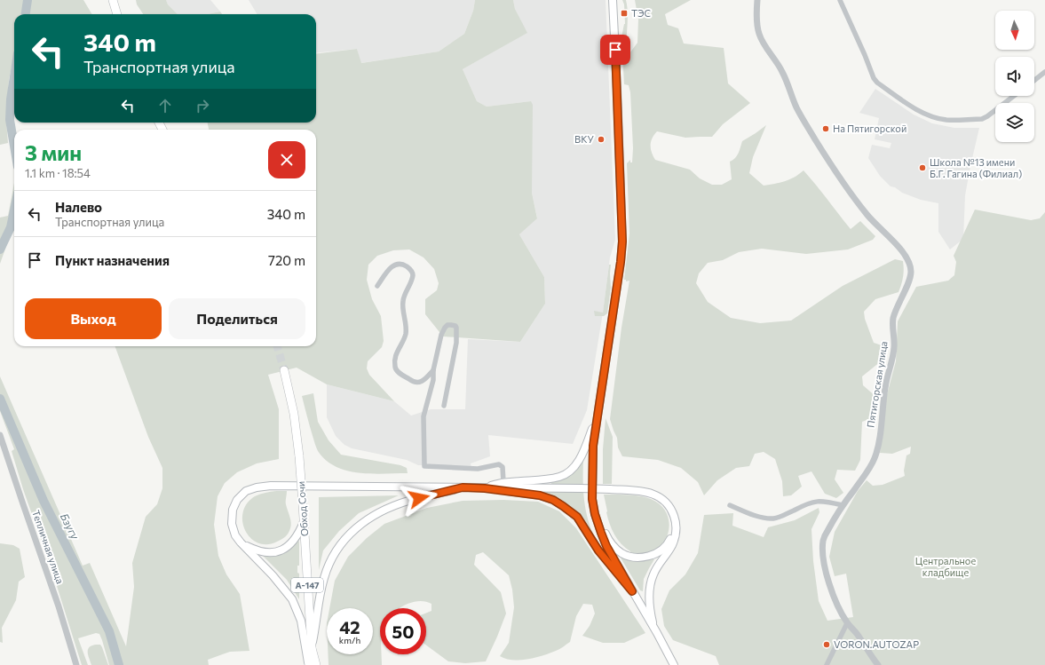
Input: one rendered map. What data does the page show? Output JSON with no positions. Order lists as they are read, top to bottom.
{
  "streets": {
    "highway": ["Обход Сочи", "А-147"],
    "street": ["Пятигорская улица", "Тепличная улица"]
  },
  "crossings": [
    ["Обход Сочи", "А-147"]
  ],
  "water": ["Бзугу"],
  "parks": ["Центральное кладбище"],
  "places": {
    "transit": ["ТЭС"],
    "other": [
      "На Пятигорской",
      "ВКУ",
      "Школа №13 имени Б.Г. Гагина (Филиал)",
      "VORON.AUTOZAP"
    ]
  },
  "north": "bottom",
  "page": {
    "turn": ["340 m", "Транспортная улица"],
    "heading": ["3 мин", "1.1 km · 18:54"],
    "list": [
      {
        "name": "Налево",
        "note": "Транспортная улица",
        "value": "340 m"
      },
      {
        "name": "Пункт назначения",
        "value": "720 m"
      }
    ],
    "buttons": ["Выход", "Поделиться"],
    "speed": "42 km/h",
    "limit": "50"
  }
}
